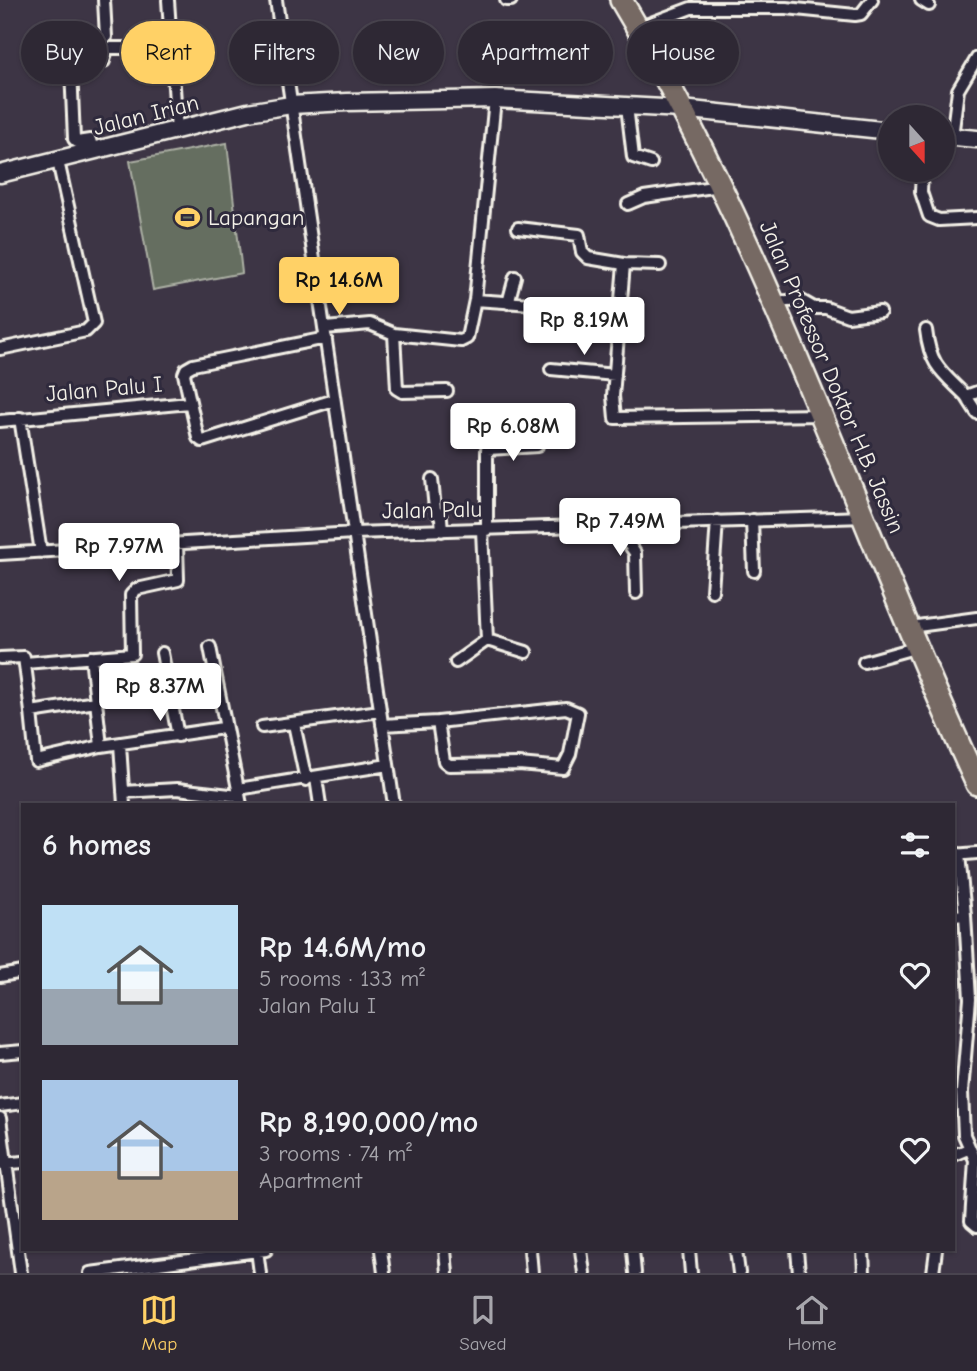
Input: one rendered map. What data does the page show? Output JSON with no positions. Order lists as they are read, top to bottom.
{
  "streets": {
    "highway": ["Jalan Professor Doktor H.B. Jassin"],
    "street": ["Jalan Irian", "Jalan Palu I", "Jalan Palu"]
  },
  "crossings": [
    ["Jalan Irian", "Jalan Professor Doktor H.B. Jassin"],
    ["Jalan Professor Doktor H.B. Jassin", "Jalan Palu"],
    ["Jalan Palu I", "Jalan Palu"]
  ],
  "places": {
    "sports": ["Lapangan"]
  },
  "north": "bottom",
  "page": {
    "chip": [
      "Buy",
      "Rent",
      "Filters",
      "New",
      "Apartment",
      "House"
    ],
    "price": [
      "Rp 14.6M",
      "Rp 8.19M",
      "Rp 6.08M",
      "Rp 7.49M",
      "Rp 7.97M",
      "Rp 8.37M"
    ],
    "heading": "6 homes",
    "list": [
      {
        "name": "Rp 14.6M/mo",
        "note": "5 rooms · 133 m² · Jalan Palu I"
      },
      {
        "name": "Rp 8,190,000/mo",
        "note": "3 rooms · 74 m² · Apartment"
      }
    ],
    "tabs": ["Map", "Saved", "Home"]
  }
}
